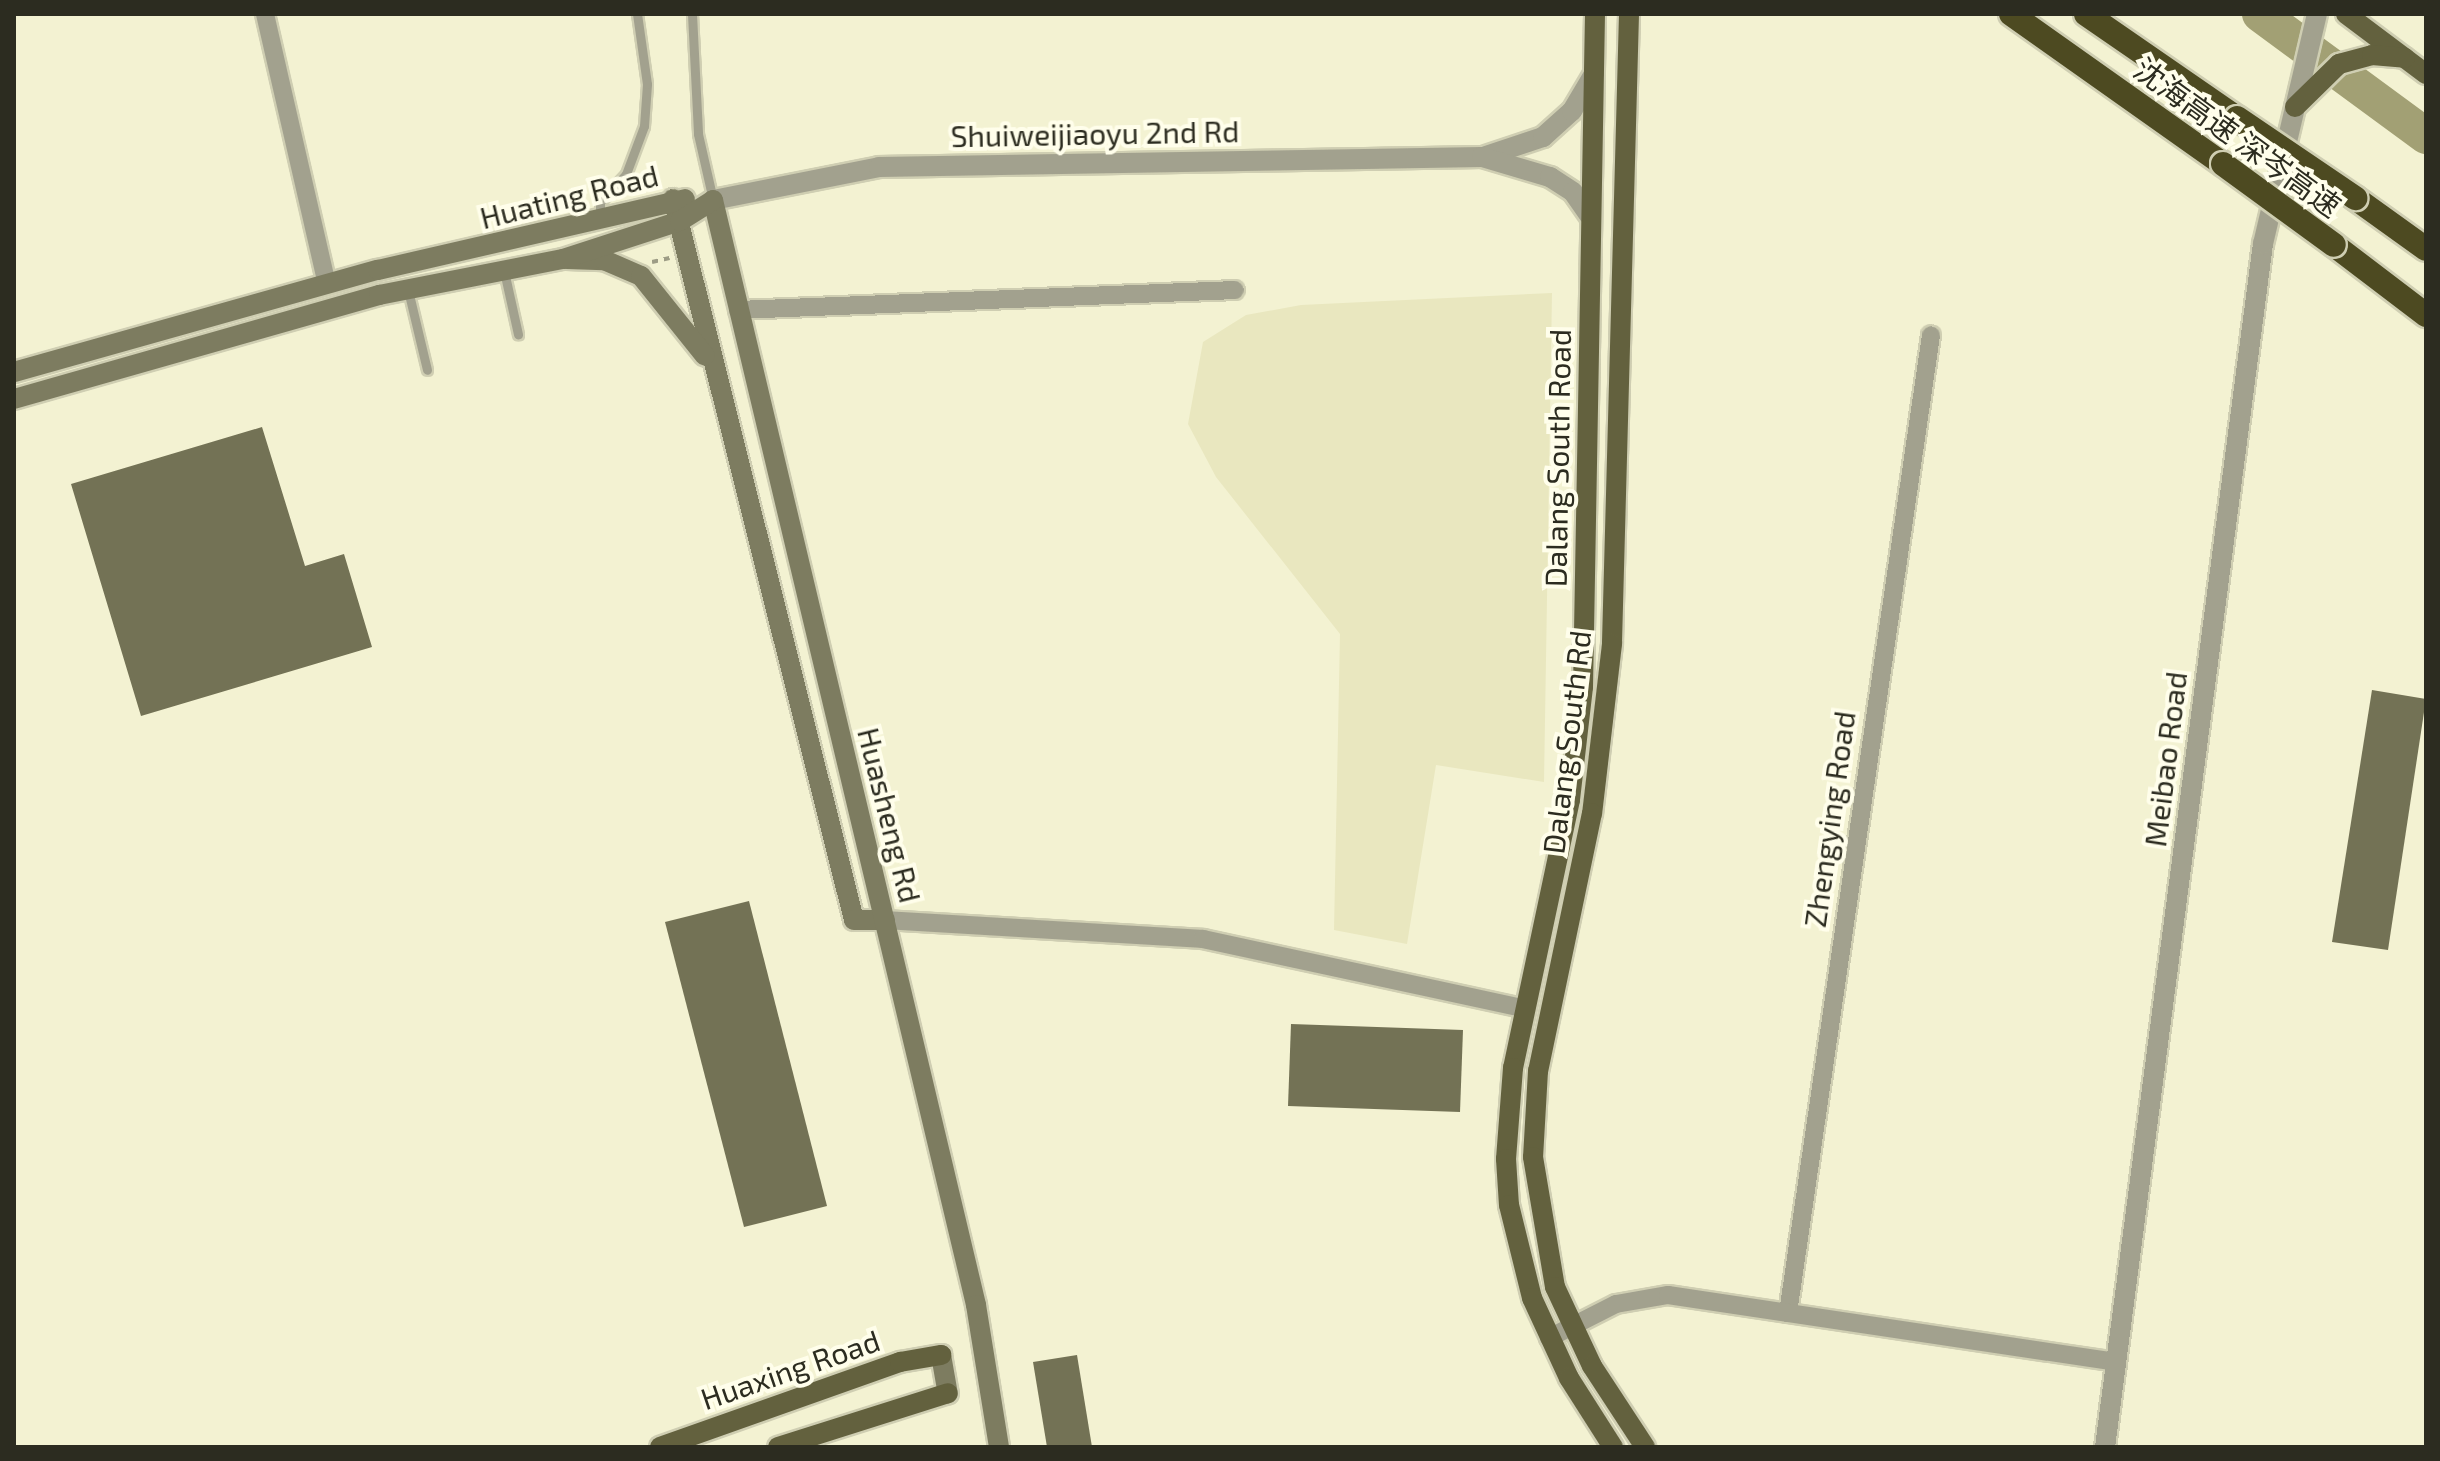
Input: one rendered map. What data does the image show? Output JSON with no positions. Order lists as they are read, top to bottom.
{
  "streets": {
    "highway": ["沈海高速 深岑高速"],
    "main road": [
      "Huating Road",
      "Dalang South Road",
      "Dalang South Rd",
      "Huasheng Rd",
      "Huaxing Road"
    ],
    "street": ["Shuiweijiaoyu 2nd Rd", "Meibao Road", "Zhengying Road"]
  },
  "crossings": [
    ["Shuiweijiaoyu 2nd Rd", "Huating Road"],
    ["Shuiweijiaoyu 2nd Rd", "Huasheng Rd"],
    ["Huating Road", "Huasheng Rd"]
  ]
}
